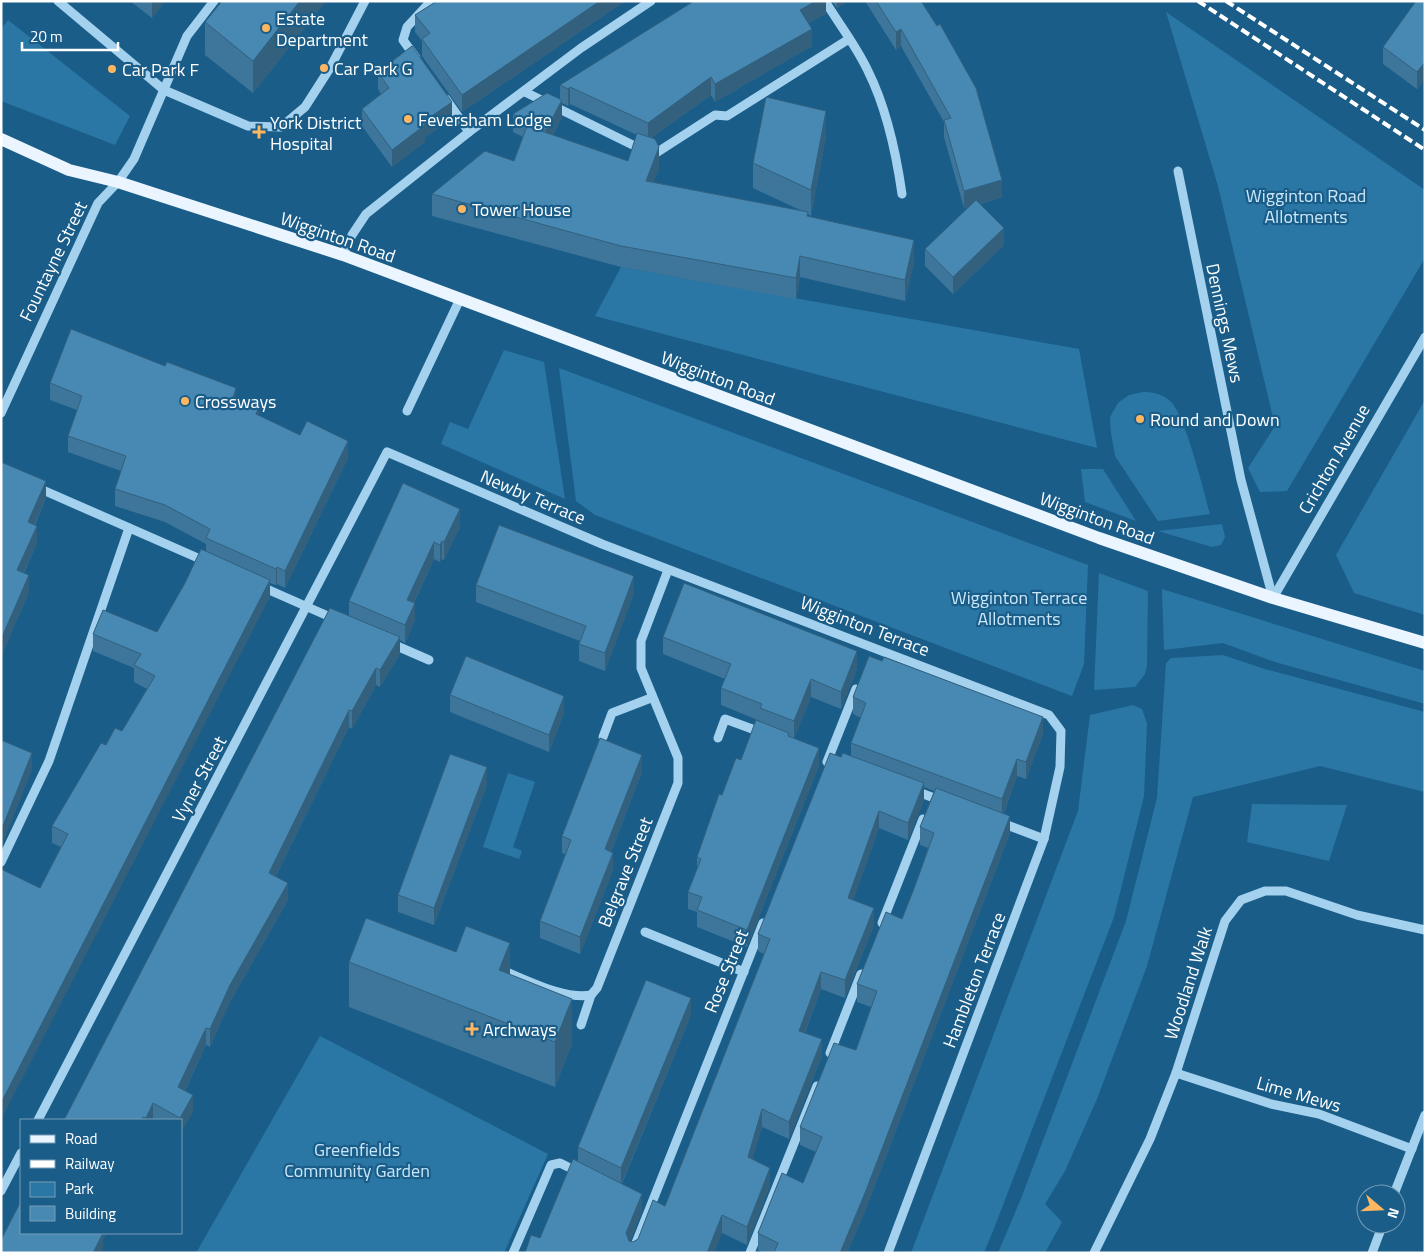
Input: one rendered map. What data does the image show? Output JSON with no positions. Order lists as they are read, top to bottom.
{
  "streets": {
    "main road": ["Wigginton Road"],
    "street": [
      "Fountayne Street",
      "Dennings Mews",
      "Crichton Avenue",
      "Newby Terrace",
      "Wigginton Terrace",
      "Vyner Street",
      "Belgrave Street",
      "Rose Street",
      "Hambleton Terrace",
      "Woodland Walk",
      "Lime Mews"
    ]
  },
  "crossings": [
    ["Wigginton Road", "Fountayne Street"],
    ["Wigginton Road", "Dennings Mews"],
    ["Wigginton Road", "Crichton Avenue"],
    ["Dennings Mews", "Crichton Avenue"],
    ["Newby Terrace", "Wigginton Terrace"],
    ["Newby Terrace", "Vyner Street"],
    ["Newby Terrace", "Belgrave Street"],
    ["Wigginton Terrace", "Belgrave Street"],
    ["Wigginton Terrace", "Hambleton Terrace"],
    ["Woodland Walk", "Lime Mews"]
  ],
  "parks": ["Wigginton Road Allotments", "Wigginton Terrace Allotments", "Greenfields Community Garden"],
  "places": {
    "other": [
      "Estate Department",
      "Car Park G",
      "Car Park F",
      "Feversham Lodge",
      "Tower House",
      "Crossways",
      "Round and Down"
    ],
    "health": ["York District Hospital", "Archways"]
  },
  "legend": [
    "Road",
    "Railway",
    "Park",
    "Building"
  ],
  "scale_bar": "20 m",
  "north": "right"
}
